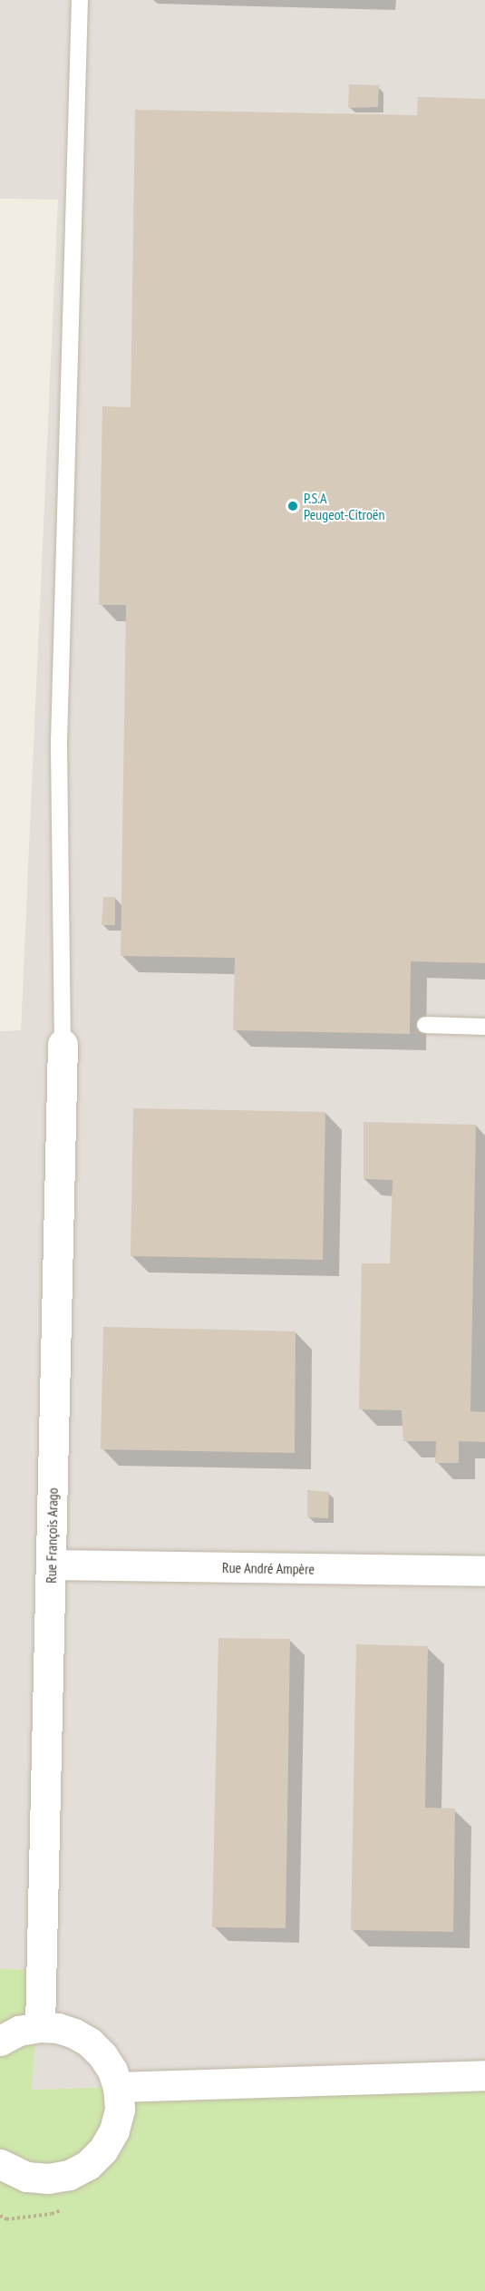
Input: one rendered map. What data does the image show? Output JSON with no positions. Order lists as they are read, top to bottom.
{
  "streets": {
    "street": ["Rue François Arago", "Rue André Ampère"]
  },
  "crossings": [
    ["Rue François Arago", "Rue André Ampère"]
  ],
  "places": ["P.S.A Peugeot-Citroën"]
}
